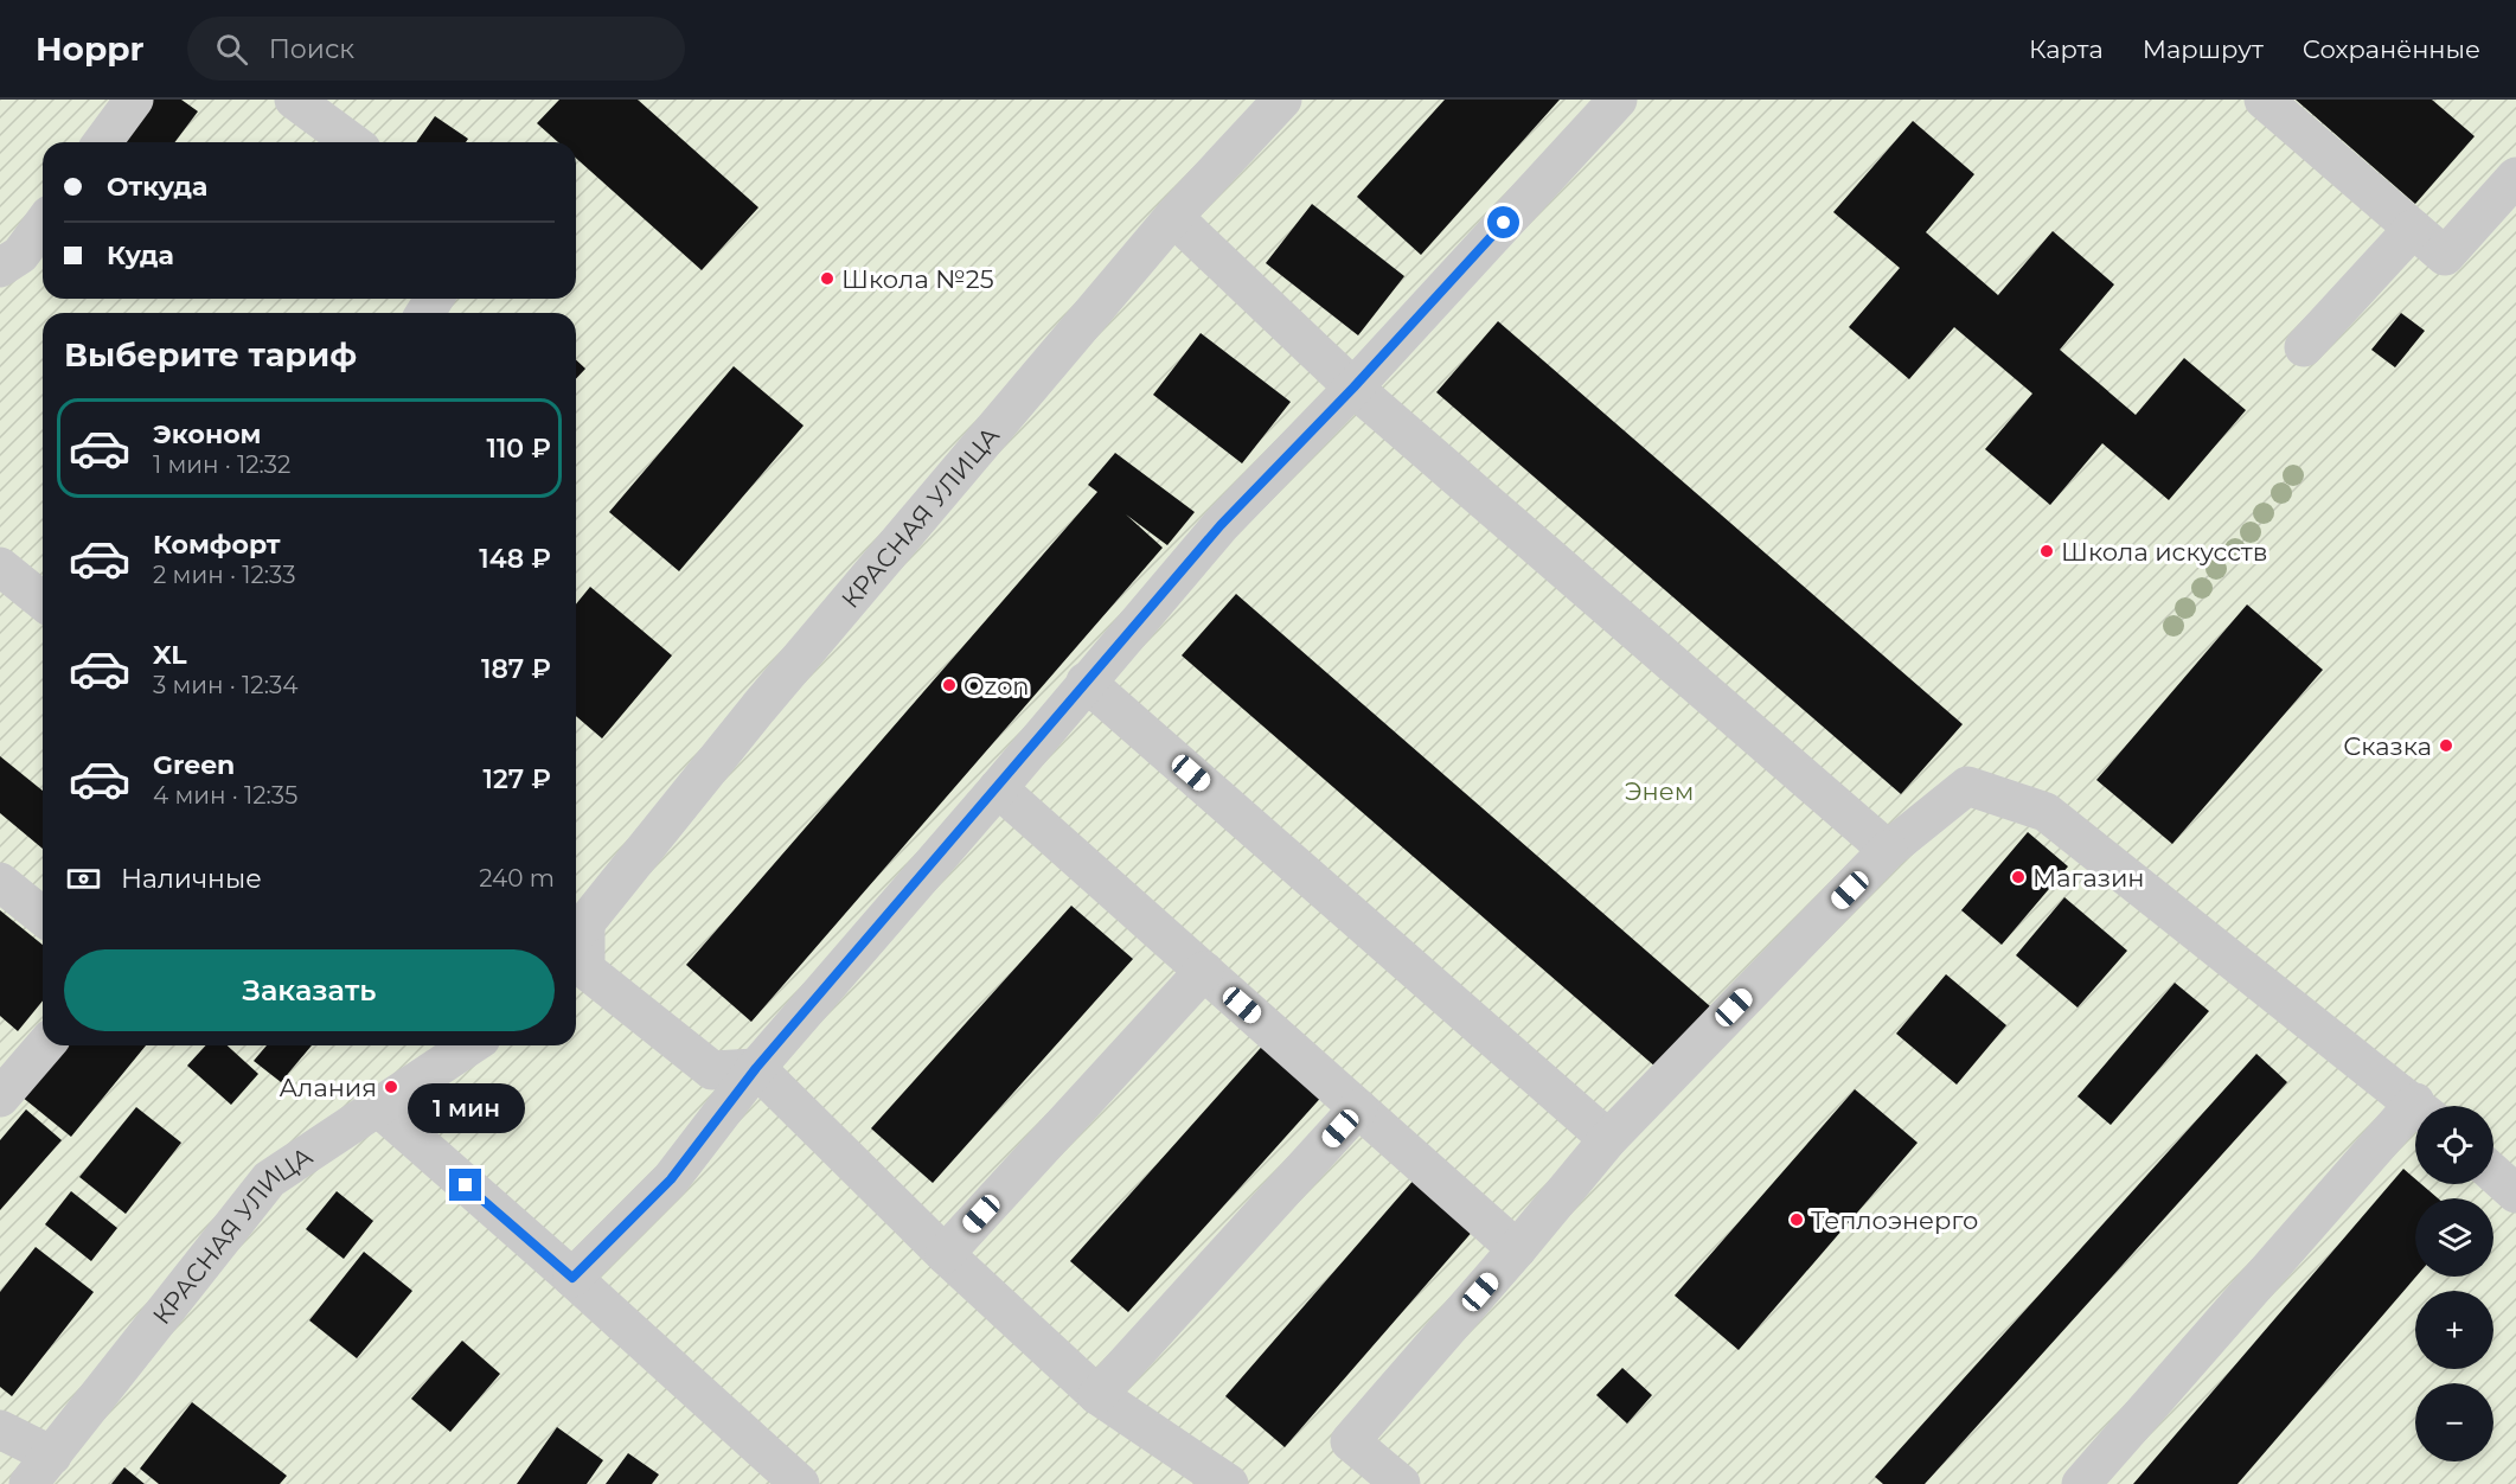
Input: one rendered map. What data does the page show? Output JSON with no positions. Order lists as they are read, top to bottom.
{
  "streets": {
    "street": ["КРАСНАЯ УЛИЦА"]
  },
  "parks": ["Энем"],
  "places": [
    "Школа №25",
    "Школа искусств",
    "Ozon",
    "Сказка",
    "Магазин",
    "Алания",
    "Теплоэнерго"
  ],
  "page": {
    "header": "Hoppr",
    "search": "Поиск",
    "nav": ["Карта", "Маршрут", "Сохранённые"],
    "banner": ["Откуда", "Куда"],
    "heading": "Выберите тариф",
    "list": [
      {
        "name": "Эконом",
        "note": "1 мин · 12:32",
        "value": "110 ₽"
      },
      {
        "name": "Комфорт",
        "note": "2 мин · 12:33",
        "value": "148 ₽"
      },
      {
        "name": "XL",
        "note": "3 мин · 12:34",
        "value": "187 ₽"
      },
      {
        "name": "Green",
        "note": "4 мин · 12:35",
        "value": "127 ₽"
      }
    ],
    "pay": ["Наличные", "240 m"],
    "buttons": "Заказать",
    "bubble": "1 мин",
    "map_buttons": ["+", "−"]
  }
}
